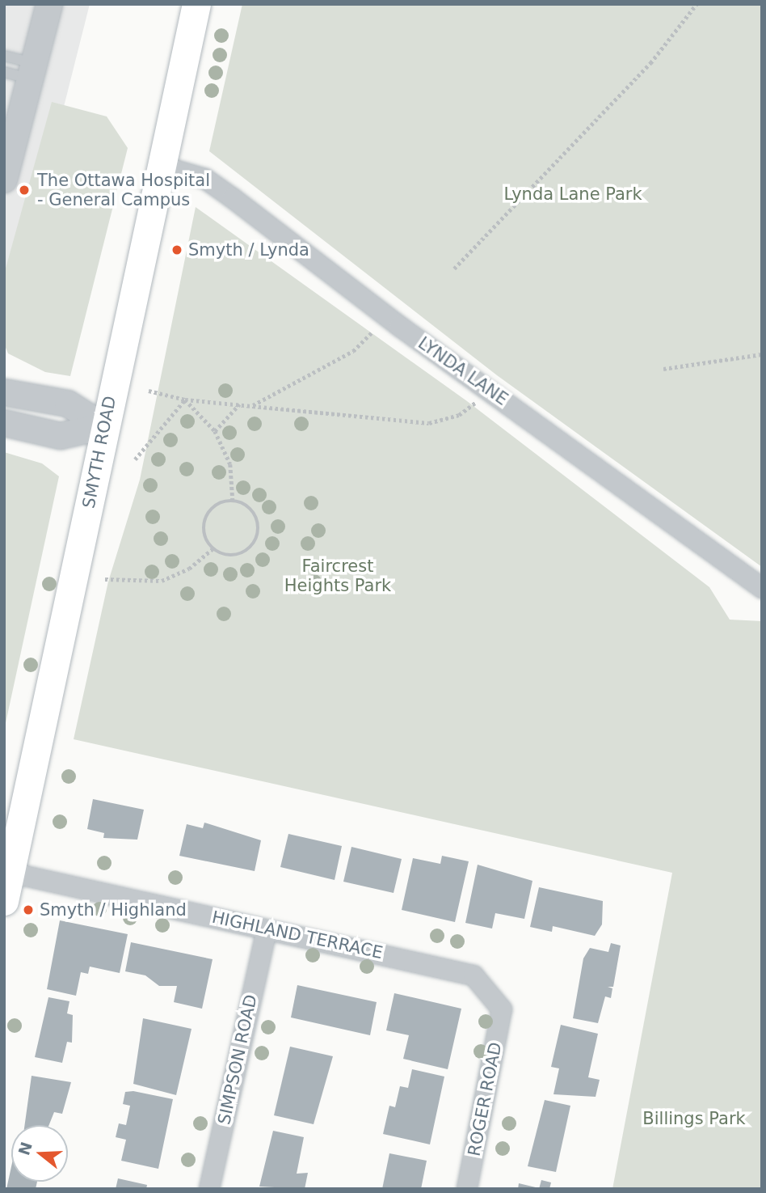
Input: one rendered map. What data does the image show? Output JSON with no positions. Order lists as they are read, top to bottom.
{
  "streets": {
    "main road": ["SMYTH ROAD"],
    "street": [
      "LYNDA LANE",
      "HIGHLAND TERRACE",
      "SIMPSON ROAD",
      "ROGER ROAD"
    ]
  },
  "crossings": [
    ["LYNDA LANE", "SMYTH ROAD"],
    ["SMYTH ROAD", "HIGHLAND TERRACE"],
    ["HIGHLAND TERRACE", "SIMPSON ROAD"],
    ["HIGHLAND TERRACE", "ROGER ROAD"]
  ],
  "parks": ["Lynda Lane Park", "Faircrest Heights Park", "Billings Park"],
  "places": ["The Ottawa Hospital - General Campus", "Smyth / Lynda", "Smyth / Highland"],
  "north": "left"
}
